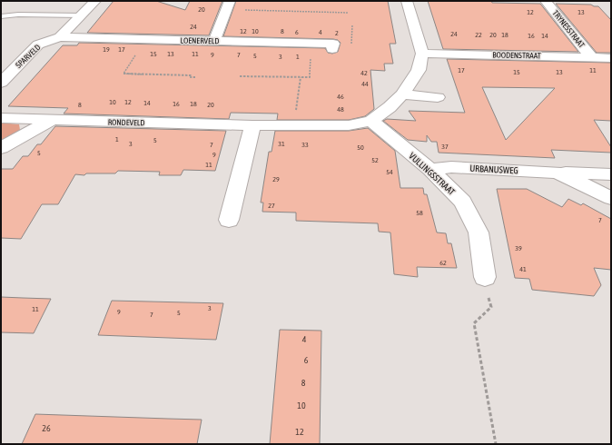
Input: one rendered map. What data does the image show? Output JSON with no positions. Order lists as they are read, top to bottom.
{
  "streets": {
    "street": [
      "TRYNESSTRAAT",
      "LOENERVELD",
      "BOODENSTRAAT",
      "SPARVELD",
      "RONDEVELD",
      "URBANUSWEG",
      "VULLINGSSTRAAT"
    ]
  },
  "crossings": [
    ["TRYNESSTRAAT", "BOODENSTRAAT"],
    ["LOENERVELD", "SPARVELD"],
    ["RONDEVELD", "VULLINGSSTRAAT"],
    ["URBANUSWEG", "VULLINGSSTRAAT"]
  ],
  "house_numbers": [
    "20",
    "12",
    "13",
    "24",
    "12",
    "10",
    "8",
    "6",
    "4",
    "2",
    "24",
    "22",
    "20",
    "18",
    "16",
    "14",
    "19",
    "17",
    "15",
    "13",
    "11",
    "9",
    "7",
    "5",
    "3",
    "1",
    "17",
    "11",
    "15",
    "13",
    "42",
    "44",
    "46",
    "10",
    "12",
    "14",
    "16",
    "18",
    "8",
    "20",
    "48",
    "1",
    "5",
    "3",
    "31",
    "7",
    "33",
    "37",
    "50",
    "5",
    "9",
    "52",
    "11",
    "54",
    "29",
    "27",
    "58",
    "7",
    "39",
    "62",
    "41",
    "3",
    "11",
    "9",
    "5",
    "7",
    "4",
    "6",
    "8",
    "10",
    "26",
    "12"
  ]
}
